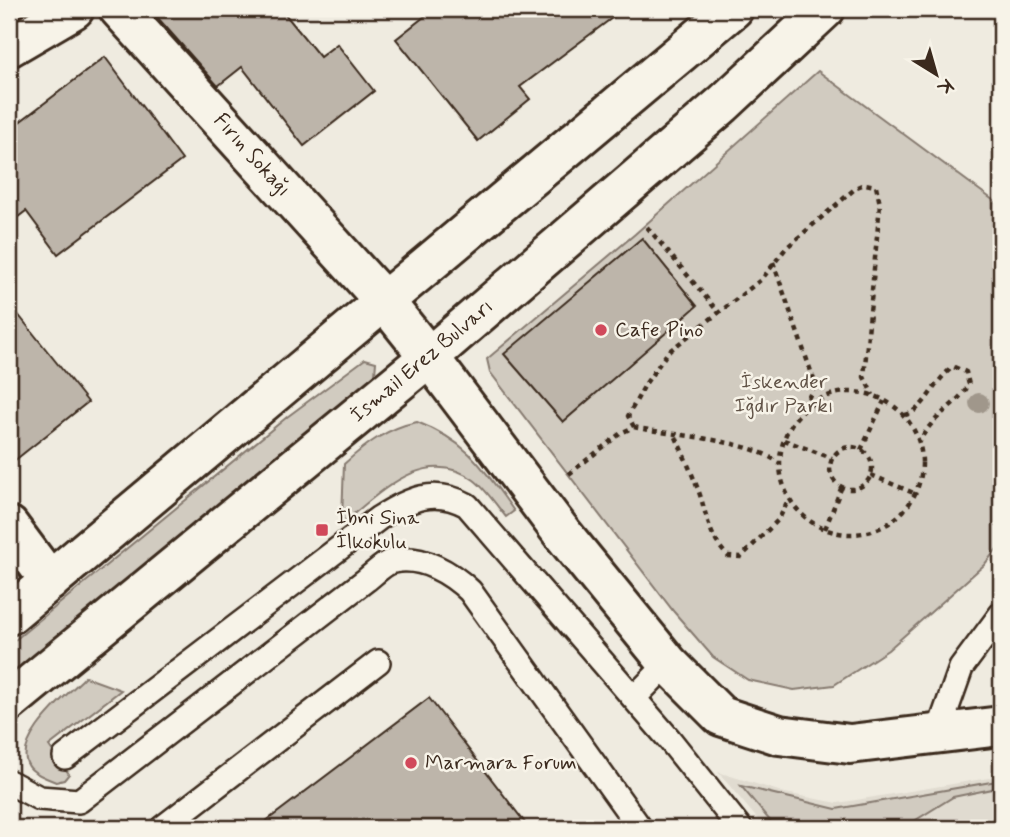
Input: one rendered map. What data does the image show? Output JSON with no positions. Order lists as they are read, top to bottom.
{
  "streets": {
    "street": ["Fırın Sokağı", "İsmail Erez Bulvarı"]
  },
  "crossings": [
    ["Fırın Sokağı", "İsmail Erez Bulvarı"]
  ],
  "parks": ["İskender Iğdır Parkı"],
  "places": {
    "other": ["Cafe Pino", "Marmara Forum"],
    "transit": ["İbni Sina İlkokulu"]
  },
  "north": "bottom right"
}
